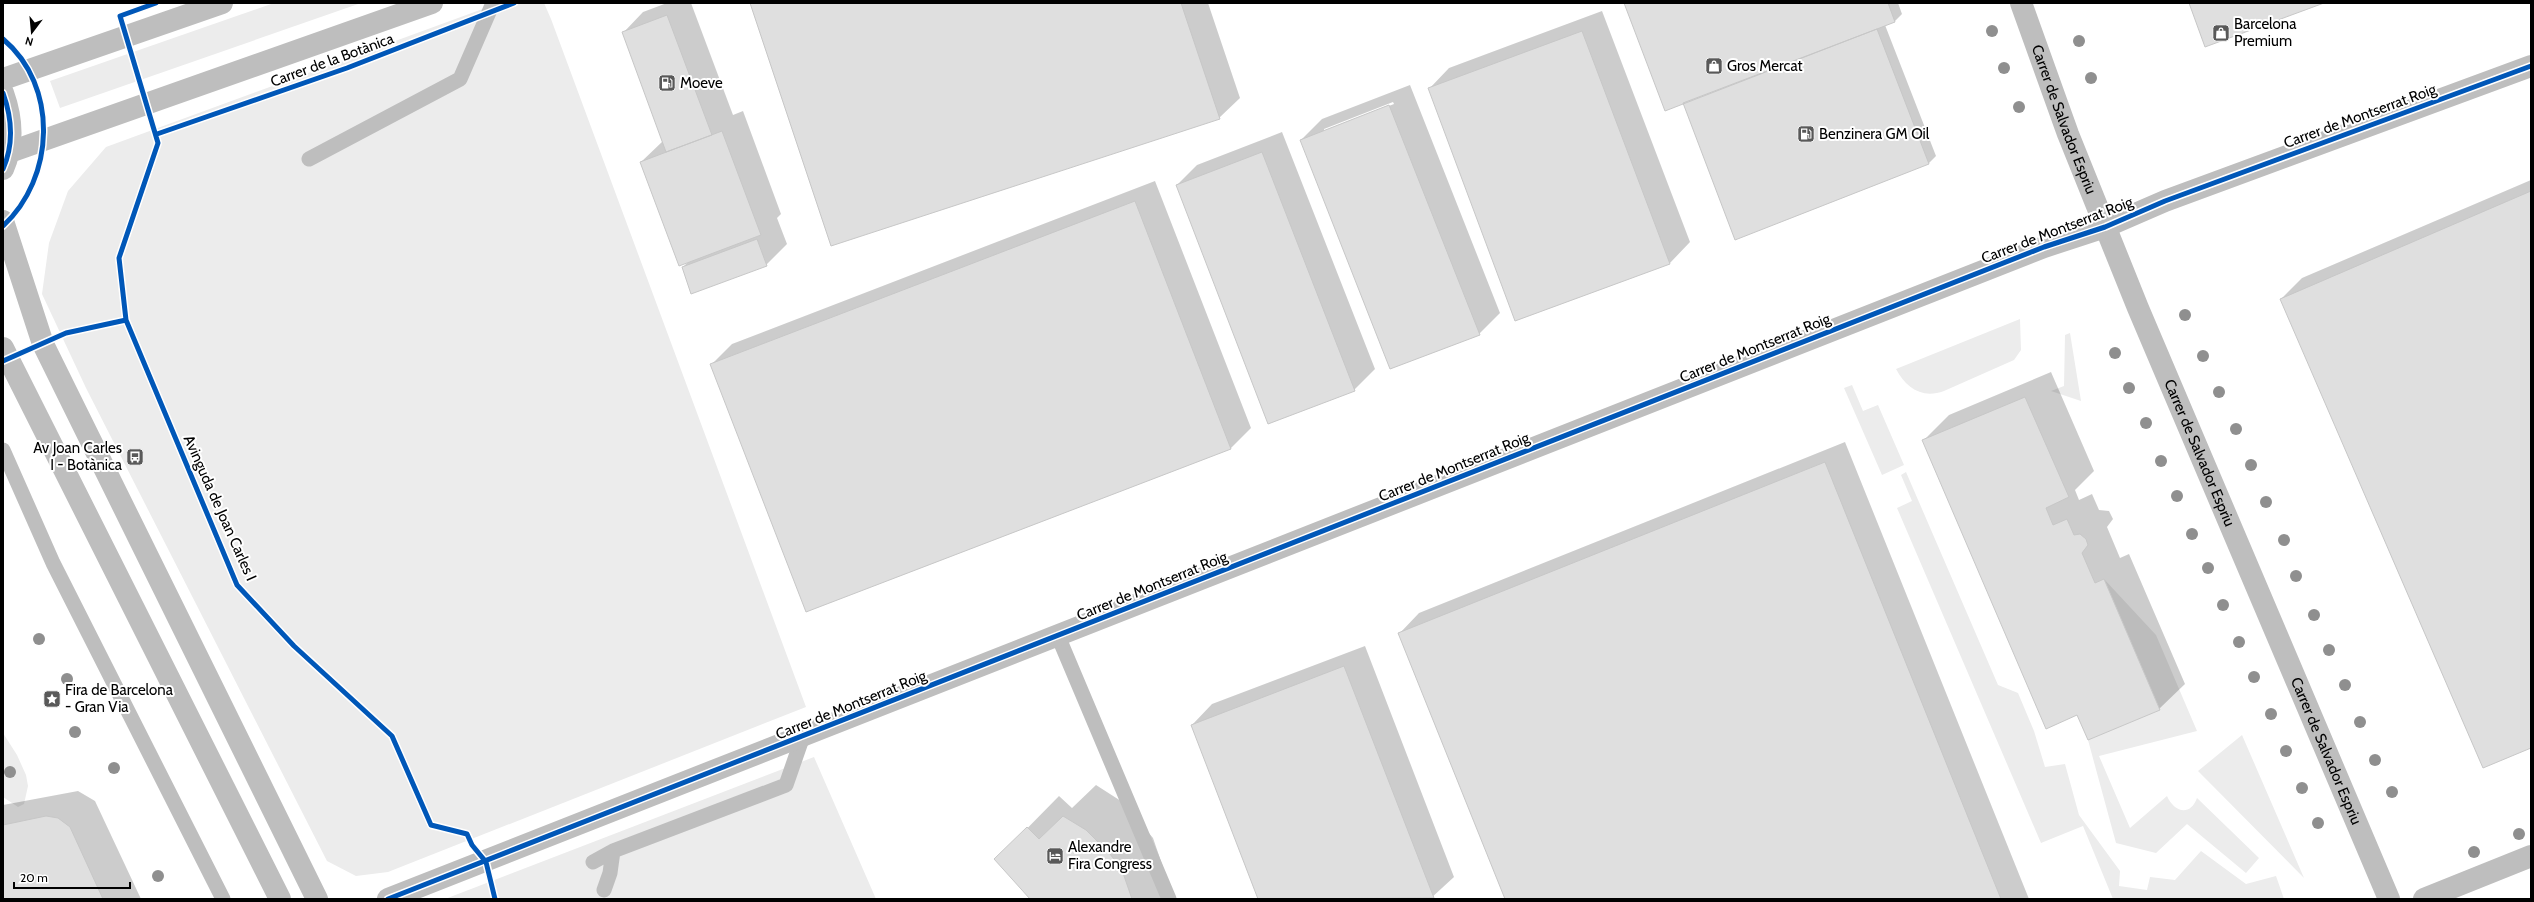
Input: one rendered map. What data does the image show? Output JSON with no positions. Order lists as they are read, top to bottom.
{
  "streets": {
    "street": ["Carrer de la Botànica", "Carrer de Montserrat Roig", "Carrer de Salvador Espriu"],
    "cycle path": ["Avinguda de Joan Carles I"]
  },
  "crossings": [
    ["Carrer de Montserrat Roig", "Carrer de Salvador Espriu"]
  ],
  "places": {
    "shop": ["Barcelona Premium", "Gros Mercat"],
    "fuel station": ["Moeve", "Benzinera GM Oil"],
    "bus stop": ["Av Joan Carles I - Botànica"],
    "place": ["Fira de Barcelona - Gran Via"],
    "hotel": ["Alexandre Fira Congress"]
  },
  "scale_bar": "20 m",
  "north": "bottom"
}
